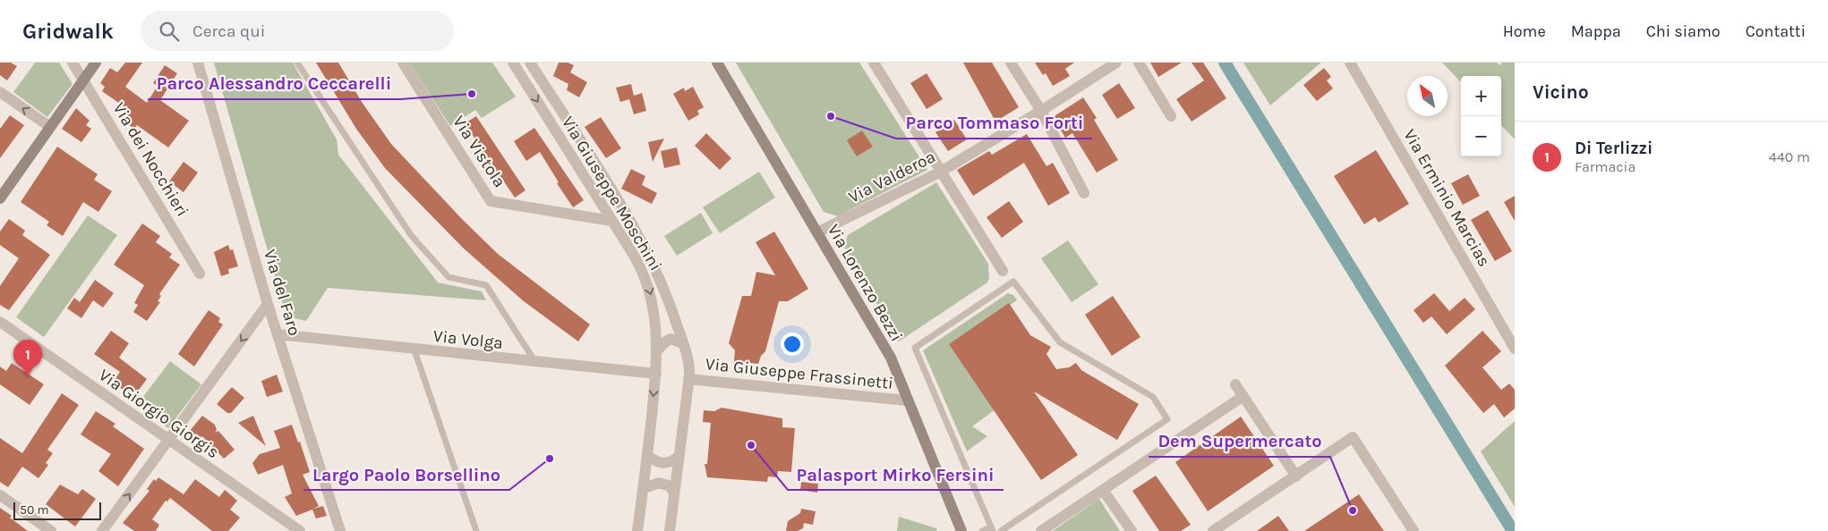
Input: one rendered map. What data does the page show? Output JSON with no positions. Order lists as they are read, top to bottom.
{
  "streets": {
    "street": [
      "Via Vistola",
      "Via dei Nocchieri",
      "Via Valderoa",
      "Via Giuseppe Moschini",
      "Via Erminio Marcias",
      "Via Lorenzo Bezzi",
      "Via del Faro",
      "Via Volga",
      "Via Giuseppe Frassinetti",
      "Via Giorgio Giorgis"
    ]
  },
  "crossings": [
    ["Via Vistola", "Via Giuseppe Moschini"],
    ["Via Valderoa", "Via Lorenzo Bezzi"],
    ["Via Giuseppe Moschini", "Via Volga"],
    ["Via Giuseppe Moschini", "Via Giuseppe Frassinetti"],
    ["Via Lorenzo Bezzi", "Via Giuseppe Frassinetti"],
    ["Via del Faro", "Via Volga"]
  ],
  "places": [
    "Parco Alessandro Ceccarelli",
    "Parco Tommaso Forti",
    "Palasport Mirko Fersini",
    "Largo Paolo Borsellino",
    "Dem Supermercato"
  ],
  "scale_bar": "50 m",
  "north": "top left",
  "page": {
    "header": "Gridwalk",
    "search": "Cerca qui",
    "nav": [
      "Home",
      "Mappa",
      "Chi siamo",
      "Contatti"
    ],
    "heading": "Vicino",
    "map_buttons": ["+", "−"],
    "list": [
      {
        "mark": "1",
        "name": "Di Terlizzi",
        "note": "Farmacia",
        "value": "440 m"
      }
    ],
    "pins": "1",
    "scale": "50 m"
  }
}
